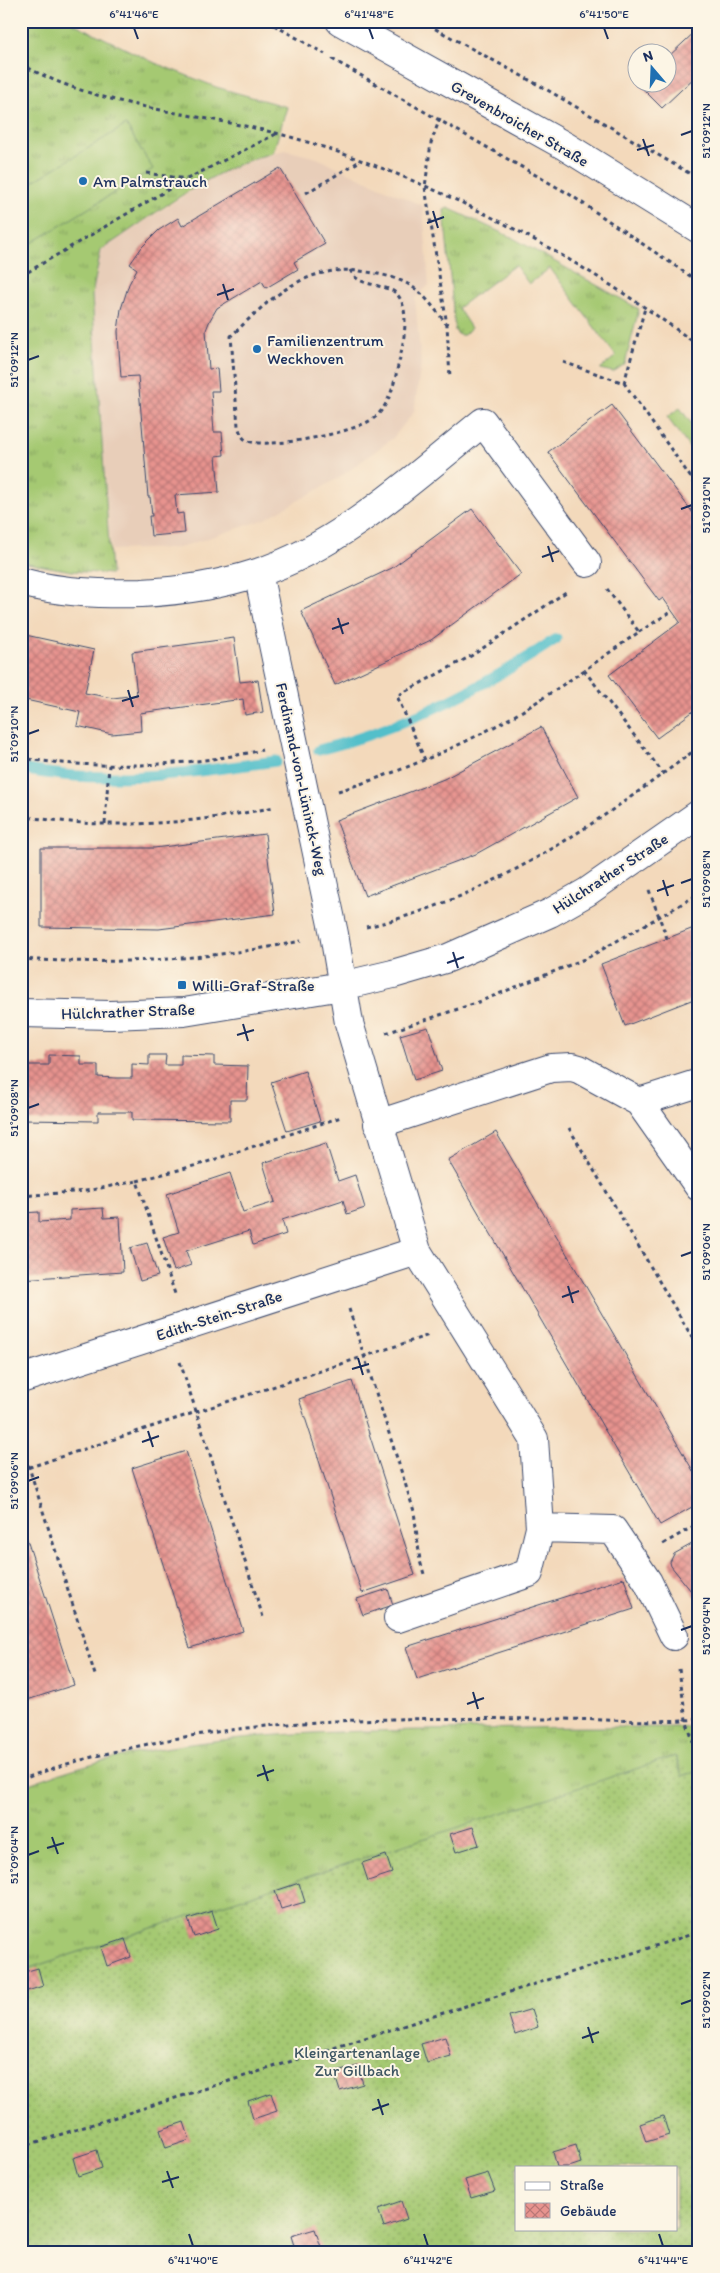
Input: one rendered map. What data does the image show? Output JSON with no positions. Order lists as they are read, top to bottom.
{
  "streets": {
    "street": [
      "Grevenbroicher Straße",
      "Ferdinand-von-Lüninck-Weg",
      "Hülchrather Straße",
      "Edith-Stein-Straße"
    ]
  },
  "crossings": [
    ["Ferdinand-von-Lüninck-Weg", "Hülchrather Straße"]
  ],
  "parks": ["Kleingartenanlage Zur Gillbach"],
  "places": {
    "other": ["Am Palmstrauch", "Familienzentrum Weckhoven"],
    "transit": ["Willi-Graf-Straße"]
  },
  "legend": ["Straße", "Gebäude"],
  "north": "top",
  "coordinates": [
    "6°41'46\"E",
    "6°41'48\"E",
    "6°41'50\"E",
    "51°09'12\"N",
    "51°09'10\"N",
    "51°09'08\"N",
    "51°09'06\"N",
    "51°09'04\"N",
    "51°09'02\"N",
    "6°41'40\"E",
    "6°41'42\"E",
    "6°41'44\"E"
  ]
}
